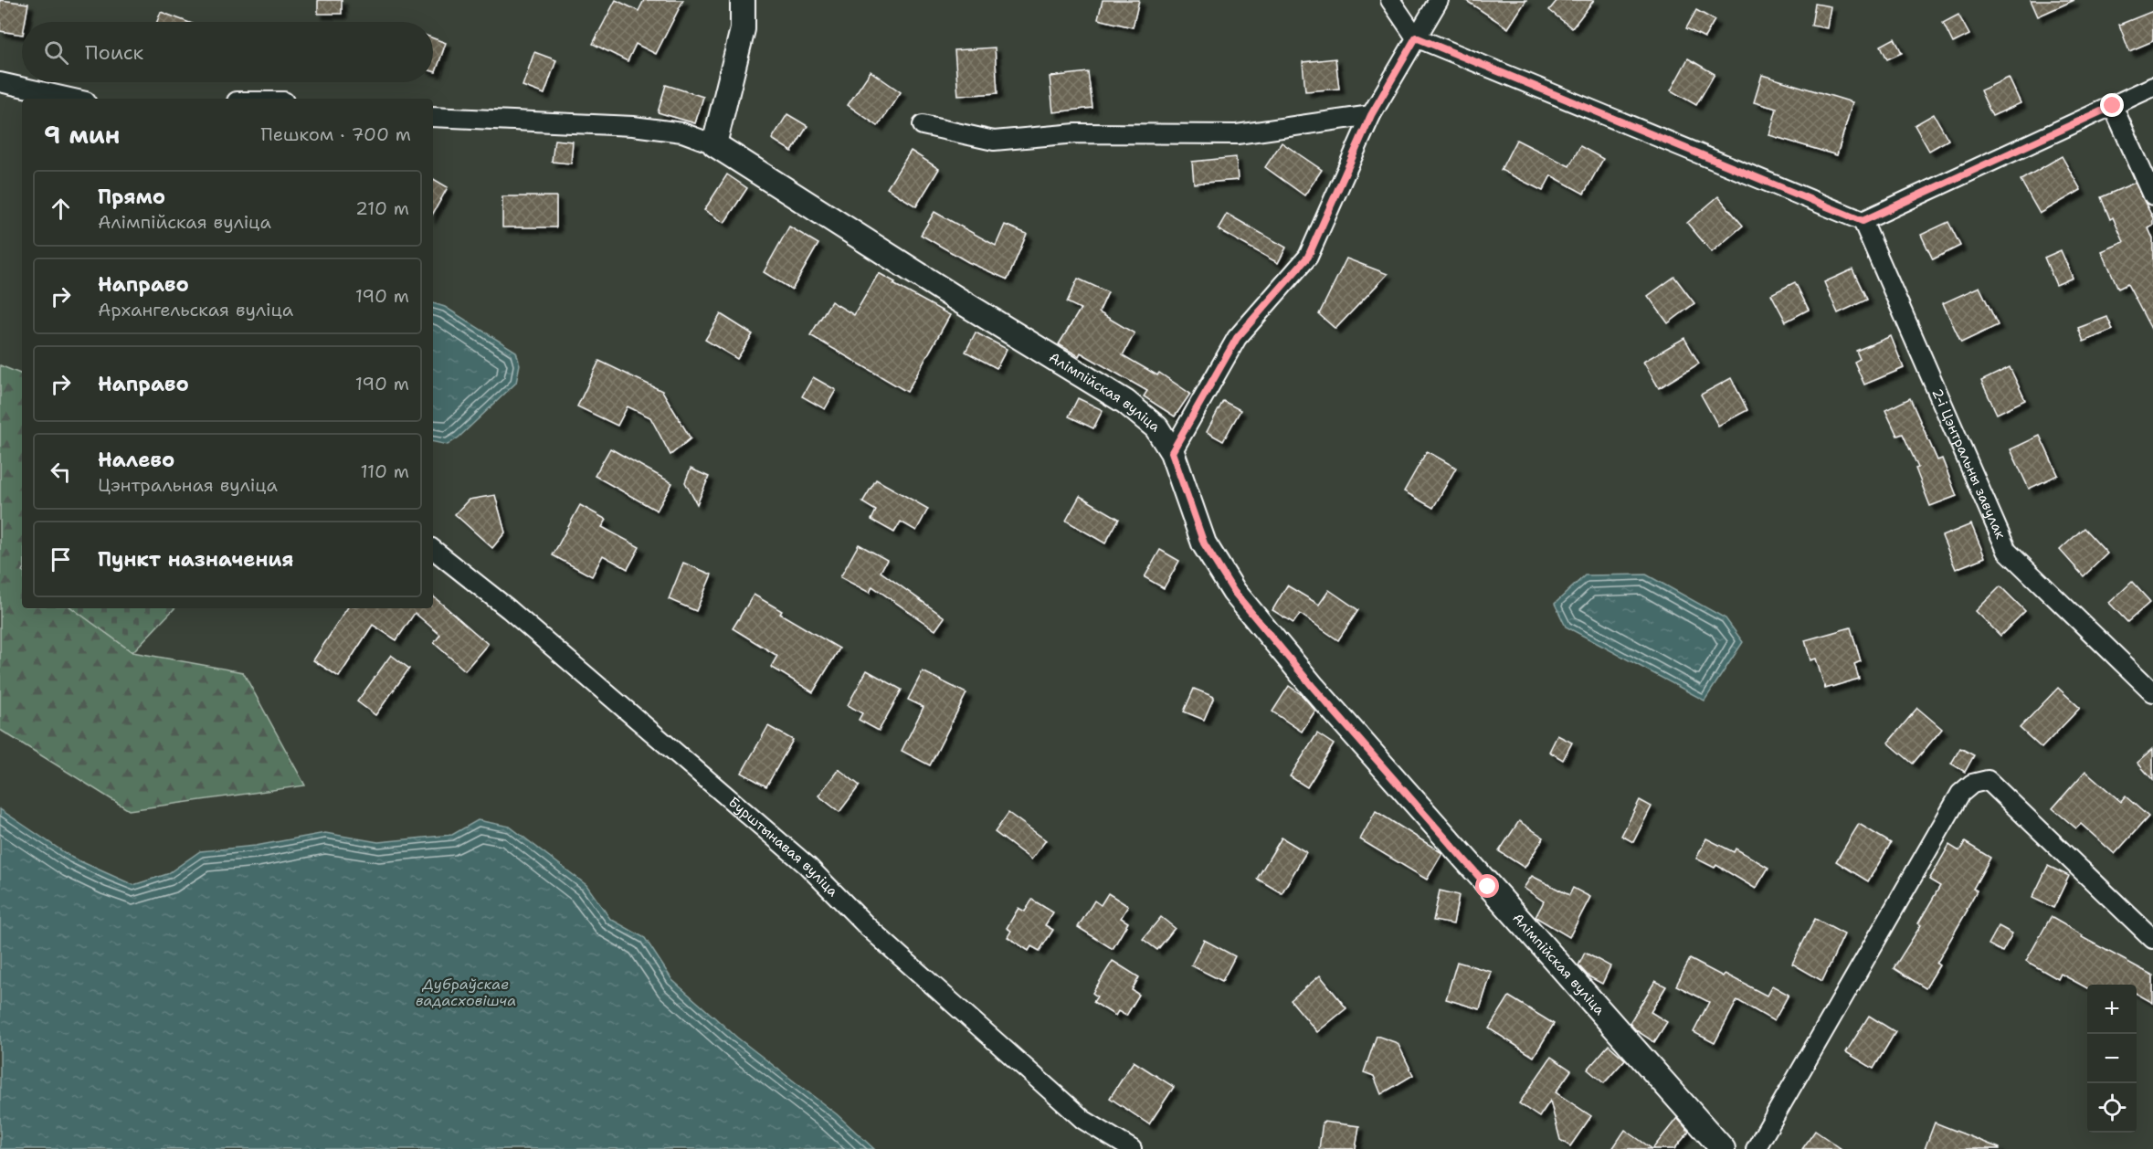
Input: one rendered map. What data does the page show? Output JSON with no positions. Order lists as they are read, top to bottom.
{
  "streets": {
    "street": ["Алімпійская вуліца", "2-і Цэнтральны завулак", "Бурштынавая вуліца"]
  },
  "water": ["Дубраўскае вадасховішча"],
  "page": {
    "search": "Поиск",
    "heading": ["9 мин", "Пешком · 700 m"],
    "list": [
      ["Прямо", "Алімпійская вуліца", "210 m"],
      ["Направо", "Архангельская вуліца", "190 m"],
      ["Направо", "190 m"],
      ["Налево", "Цэнтральная вуліца", "110 m"],
      "Пункт назначения"
    ],
    "map_buttons": ["+", "−"]
  }
}
